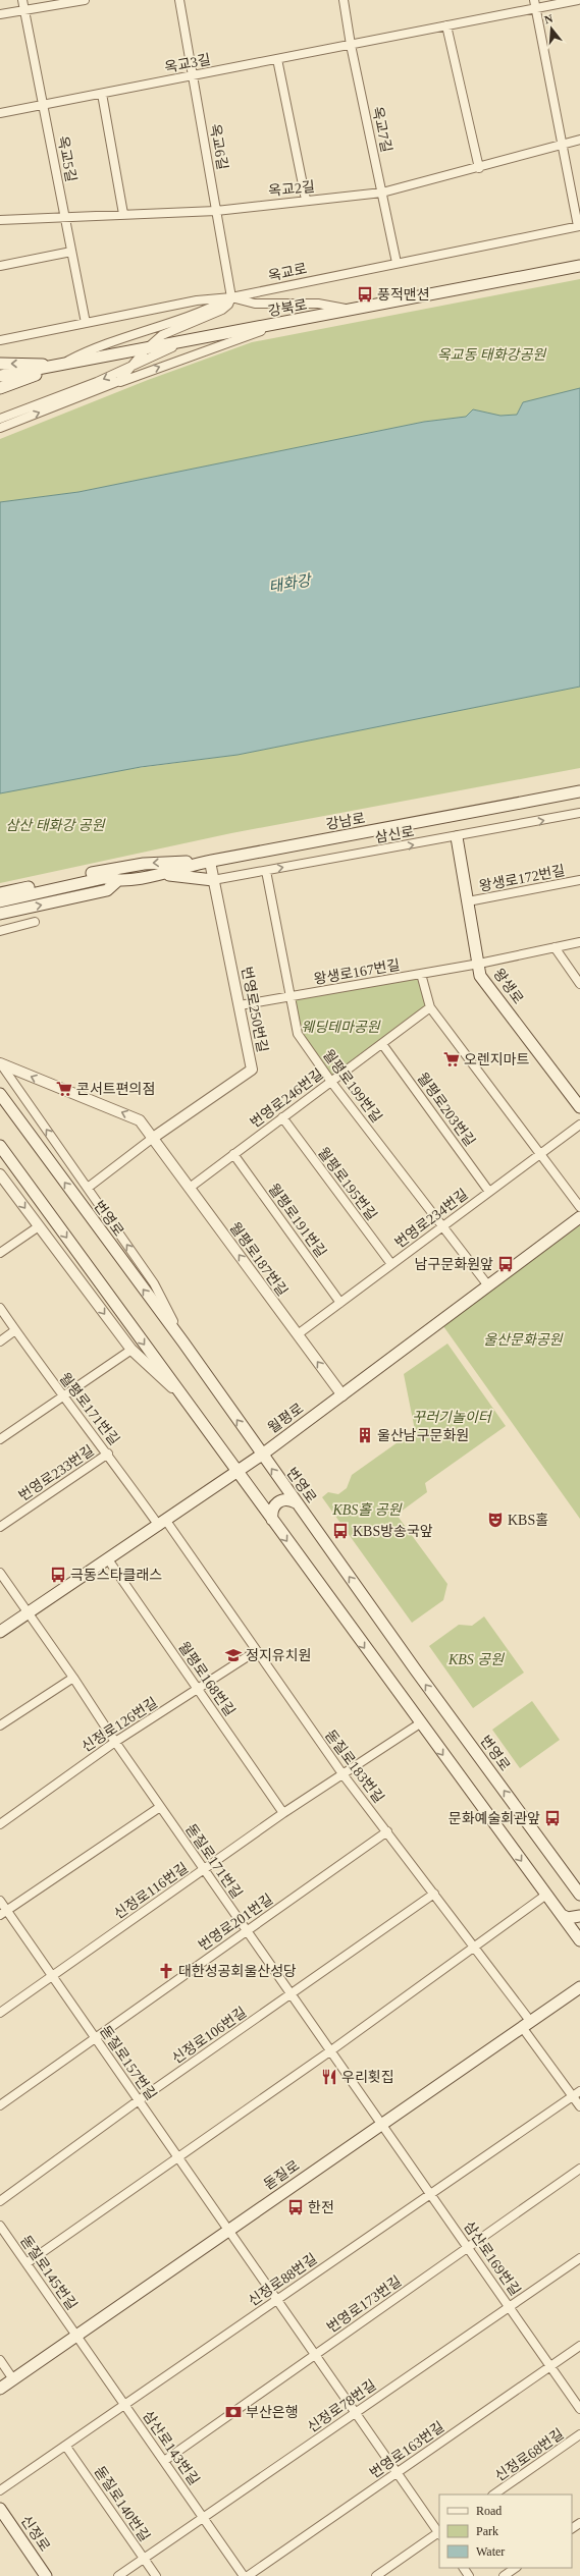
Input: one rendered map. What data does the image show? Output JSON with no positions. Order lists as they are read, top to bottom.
{
  "streets": {
    "main road": [
      "강북로",
      "강남로",
      "왕생로",
      "번영로",
      "월평로",
      "돋질로",
      "신정로"
    ],
    "street": [
      "옥교3길",
      "옥교7길",
      "옥교6길",
      "옥교5길",
      "옥교2길",
      "옥교로",
      "삼신로",
      "왕생로172번길",
      "왕생로167번길",
      "번영로250번길",
      "월평로199번길",
      "번영로246번길",
      "월평로203번길",
      "월평로195번길",
      "번영로234번길",
      "월평로191번길",
      "월평로187번길",
      "월평로171번길",
      "번영로233번길",
      "월평로168번길",
      "신정로126번길",
      "돋질로183번길",
      "돋질로171번길",
      "신정로116번길",
      "번영로201번길",
      "신정로106번길",
      "돋질로157번길",
      "삼산로169번길",
      "돋질로145번길",
      "신정로88번길",
      "번영로173번길",
      "신정로78번길",
      "삼산로143번길",
      "번영로163번길",
      "신정로68번길",
      "돋질로140번길"
    ]
  },
  "crossings": [
    ["옥교3길", "옥교7길"],
    ["옥교3길", "옥교6길"],
    ["옥교3길", "옥교5길"],
    ["옥교7길", "옥교2길"],
    ["옥교7길", "옥교로"],
    ["옥교6길", "옥교2길"],
    ["옥교6길", "옥교로"],
    ["옥교5길", "옥교2길"],
    ["옥교5길", "옥교로"],
    ["강남로", "번영로250번길"],
    ["삼신로", "왕생로"],
    ["삼신로", "번영로250번길"],
    ["삼신로", "월평로199번길"],
    ["왕생로172번길", "왕생로"],
    ["왕생로167번길", "왕생로"],
    ["왕생로167번길", "번영로250번길"],
    ["왕생로167번길", "월평로199번길"],
    ["번영로250번길", "월평로187번길"],
    ["월평로199번길", "번영로246번길"],
    ["월평로199번길", "번영로234번길"],
    ["월평로199번길", "월평로"],
    ["번영로246번길", "월평로203번길"],
    ["번영로246번길", "월평로195번길"],
    ["번영로246번길", "월평로191번길"],
    ["번영로246번길", "월평로187번길"],
    ["월평로203번길", "번영로234번길"],
    ["월평로195번길", "번영로234번길"],
    ["번영로", "월평로"],
    ["번영로234번길", "월평로191번길"],
    ["번영로234번길", "월평로187번길"],
    ["월평로187번길", "월평로"],
    ["월평로171번길", "월평로"],
    ["월평로171번길", "번영로233번길"],
    ["월평로171번길", "돋질로183번길"],
    ["월평로", "월평로168번길"],
    ["월평로", "돋질로183번길"],
    ["월평로", "돋질로171번길"],
    ["월평로168번길", "신정로126번길"],
    ["월평로168번길", "신정로116번길"],
    ["신정로126번길", "돋질로183번길"],
    ["신정로126번길", "돋질로171번길"],
    ["돋질로183번길", "신정로116번길"],
    ["돋질로183번길", "번영로201번길"],
    ["돋질로183번길", "신정로106번길"],
    ["돋질로183번길", "돋질로"],
    ["돋질로183번길", "신정로88번길"],
    ["돋질로171번길", "신정로116번길"],
    ["돋질로171번길", "번영로201번길"],
    ["돋질로171번길", "신정로106번길"],
    ["돋질로171번길", "돋질로"],
    ["돋질로171번길", "삼산로169번길"],
    ["신정로116번길", "돋질로157번길"],
    ["번영로201번길", "돋질로157번길"],
    ["신정로106번길", "돋질로157번길"],
    ["돋질로157번길", "돋질로"],
    ["돋질로157번길", "신정로88번길"],
    ["돋질로157번길", "번영로173번길"],
    ["돋질로157번길", "신정로78번길"],
    ["돋질로157번길", "번영로163번길"],
    ["돋질로", "삼산로169번길"],
    ["돋질로", "돋질로145번길"],
    ["돋질로", "삼산로143번길"],
    ["삼산로169번길", "신정로88번길"],
    ["삼산로169번길", "번영로173번길"],
    ["삼산로169번길", "신정로78번길"],
    ["삼산로169번길", "번영로163번길"],
    ["돋질로145번길", "삼산로143번길"],
    ["신정로88번길", "삼산로143번길"],
    ["신정로88번길", "돋질로140번길"],
    ["번영로173번길", "삼산로143번길"],
    ["신정로78번길", "삼산로143번길"],
    ["신정로78번길", "돋질로140번길"]
  ],
  "one_way": ["삼신로"],
  "water": ["태화강"],
  "parks": [
    "옥교동 태화강공원",
    "삼산 태화강 공원",
    "웨딩테마공원",
    "울산문화공원",
    "꾸러기놀이터",
    "KBS홀 공원",
    "KBS 공원"
  ],
  "places": {
    "bus stop": [
      "풍적맨션",
      "남구문화원앞",
      "KBS방송국앞",
      "극동스타클래스",
      "문화예술회관앞",
      "한전"
    ],
    "supermarket": ["오렌지마트", "콘서트편의점"],
    "building": ["울산남구문화원"],
    "theatre": ["KBS홀"],
    "school or university": ["정지유치원"],
    "church": ["대한성공회울산성당"],
    "restaurant": ["우리횟집"],
    "bank": ["부산은행"]
  },
  "legend": ["Road", "Park", "Water"],
  "north": "top"
}
